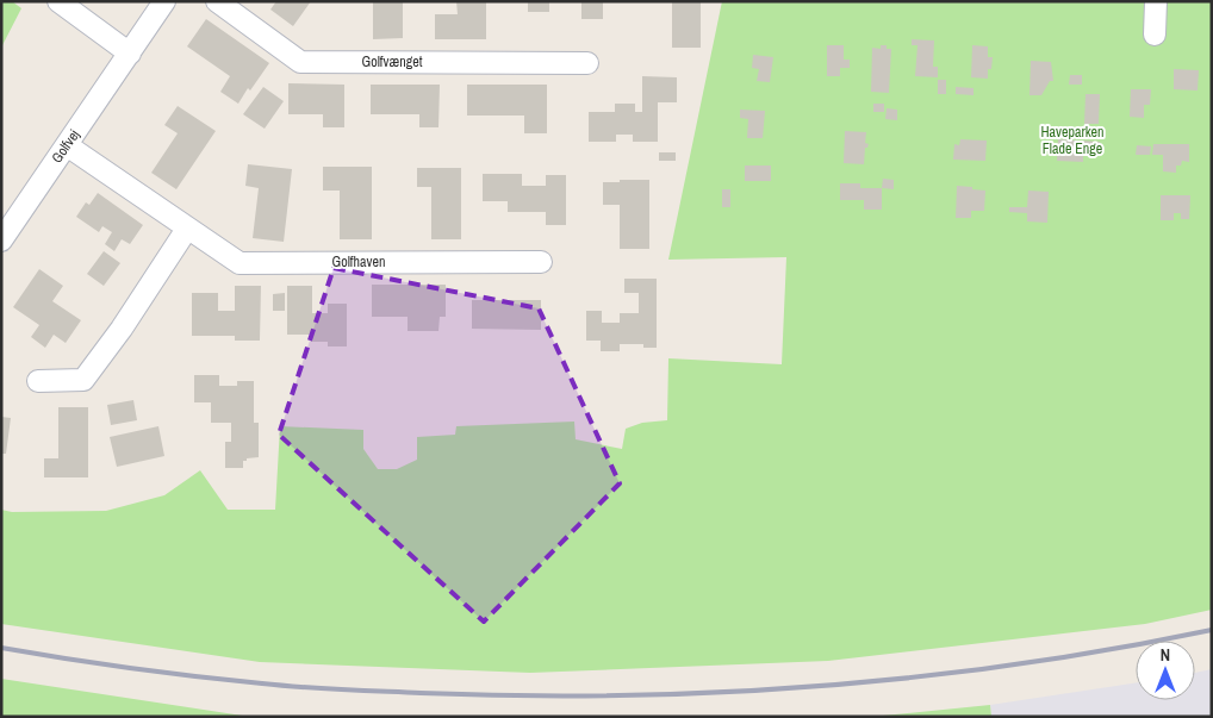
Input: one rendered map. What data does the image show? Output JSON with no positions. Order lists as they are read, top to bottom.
{
  "streets": {
    "street": ["Golfvænget", "Golfvej", "Golfhaven"]
  },
  "crossings": [
    ["Golfvej", "Golfhaven"]
  ],
  "parks": ["Haveparken Flade Enge"],
  "north": "top"
}
